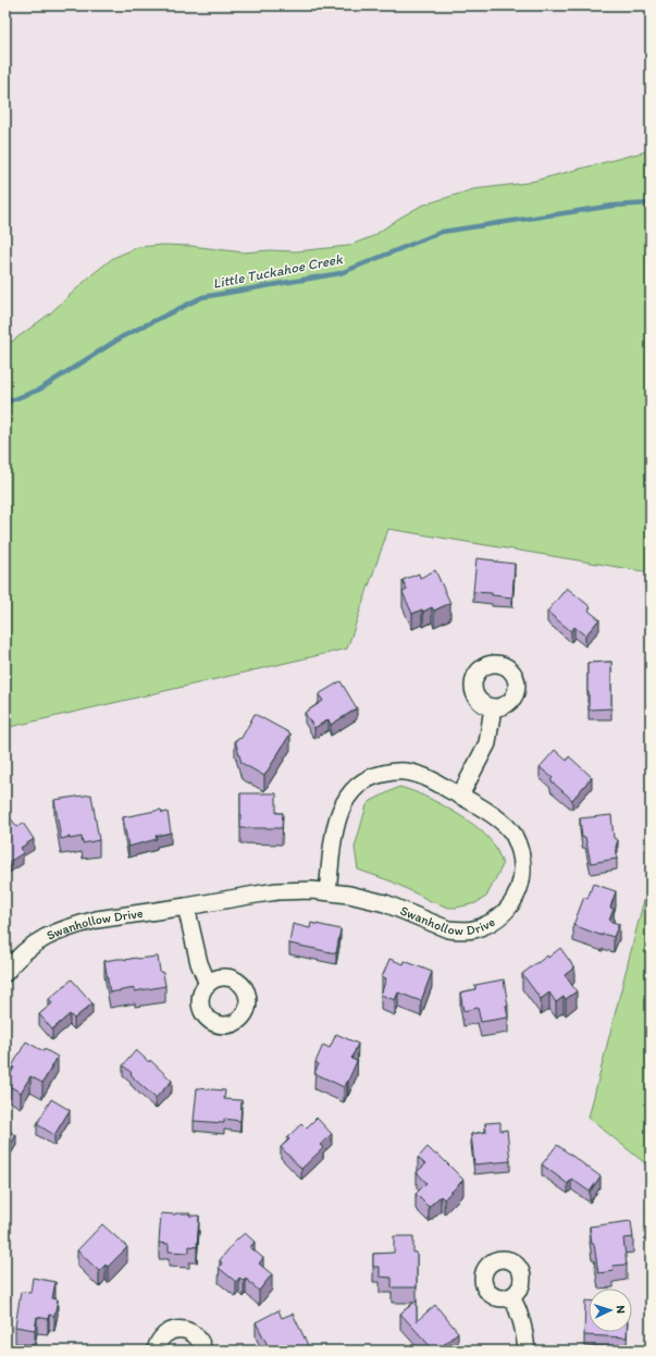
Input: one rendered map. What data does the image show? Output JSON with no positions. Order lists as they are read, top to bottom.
{
  "streets": {
    "street": ["Swanhollow Drive"]
  },
  "water": ["Little Tuckahoe Creek"],
  "north": "right"
}
